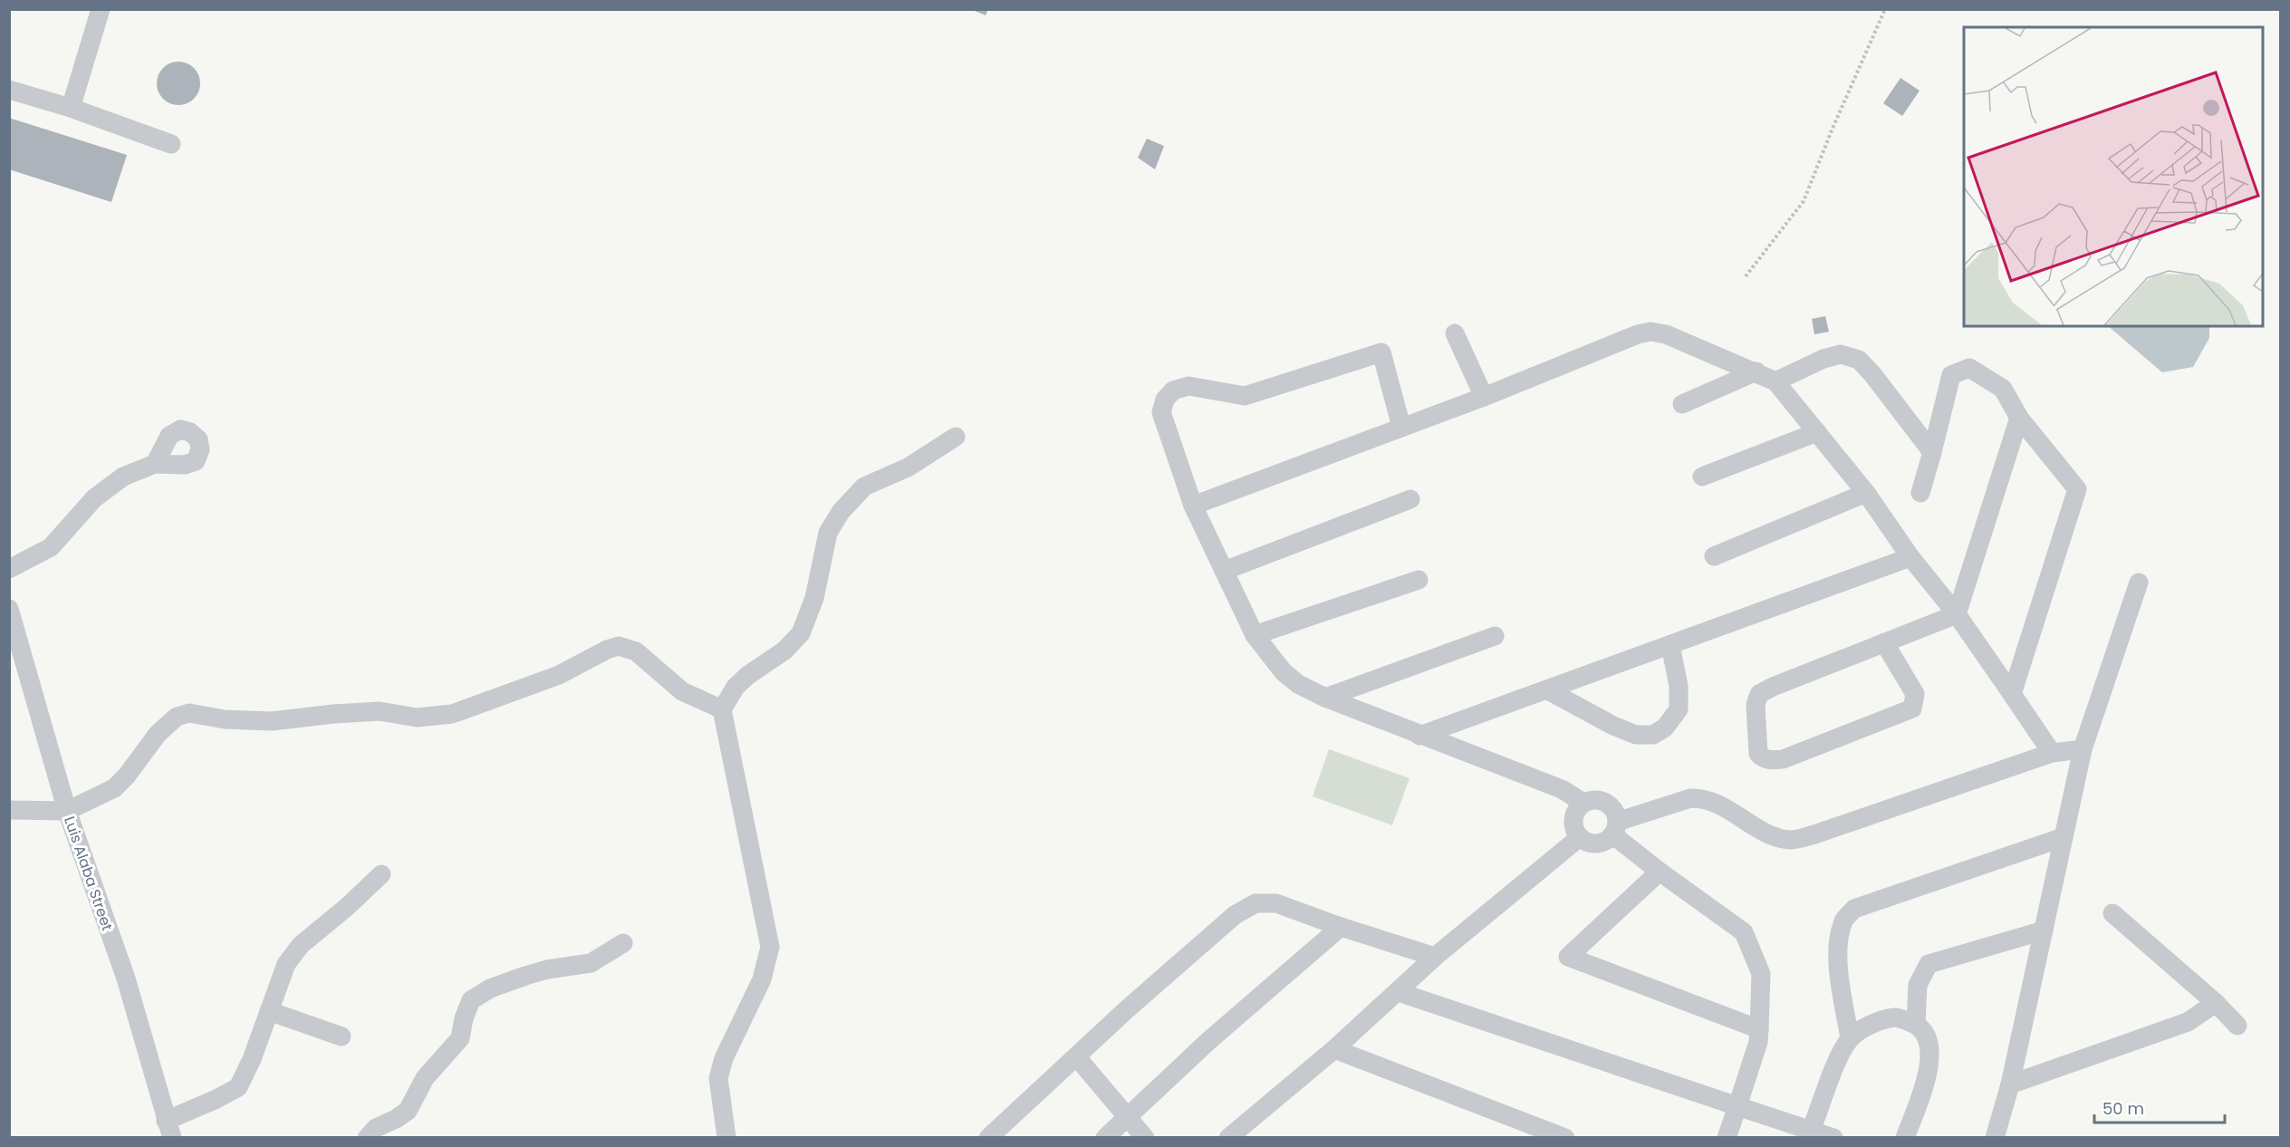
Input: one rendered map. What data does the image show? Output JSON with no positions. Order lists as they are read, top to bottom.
{
  "streets": {
    "street": ["Luis Alaba Street"]
  },
  "scale_bar": "50 m"
}
